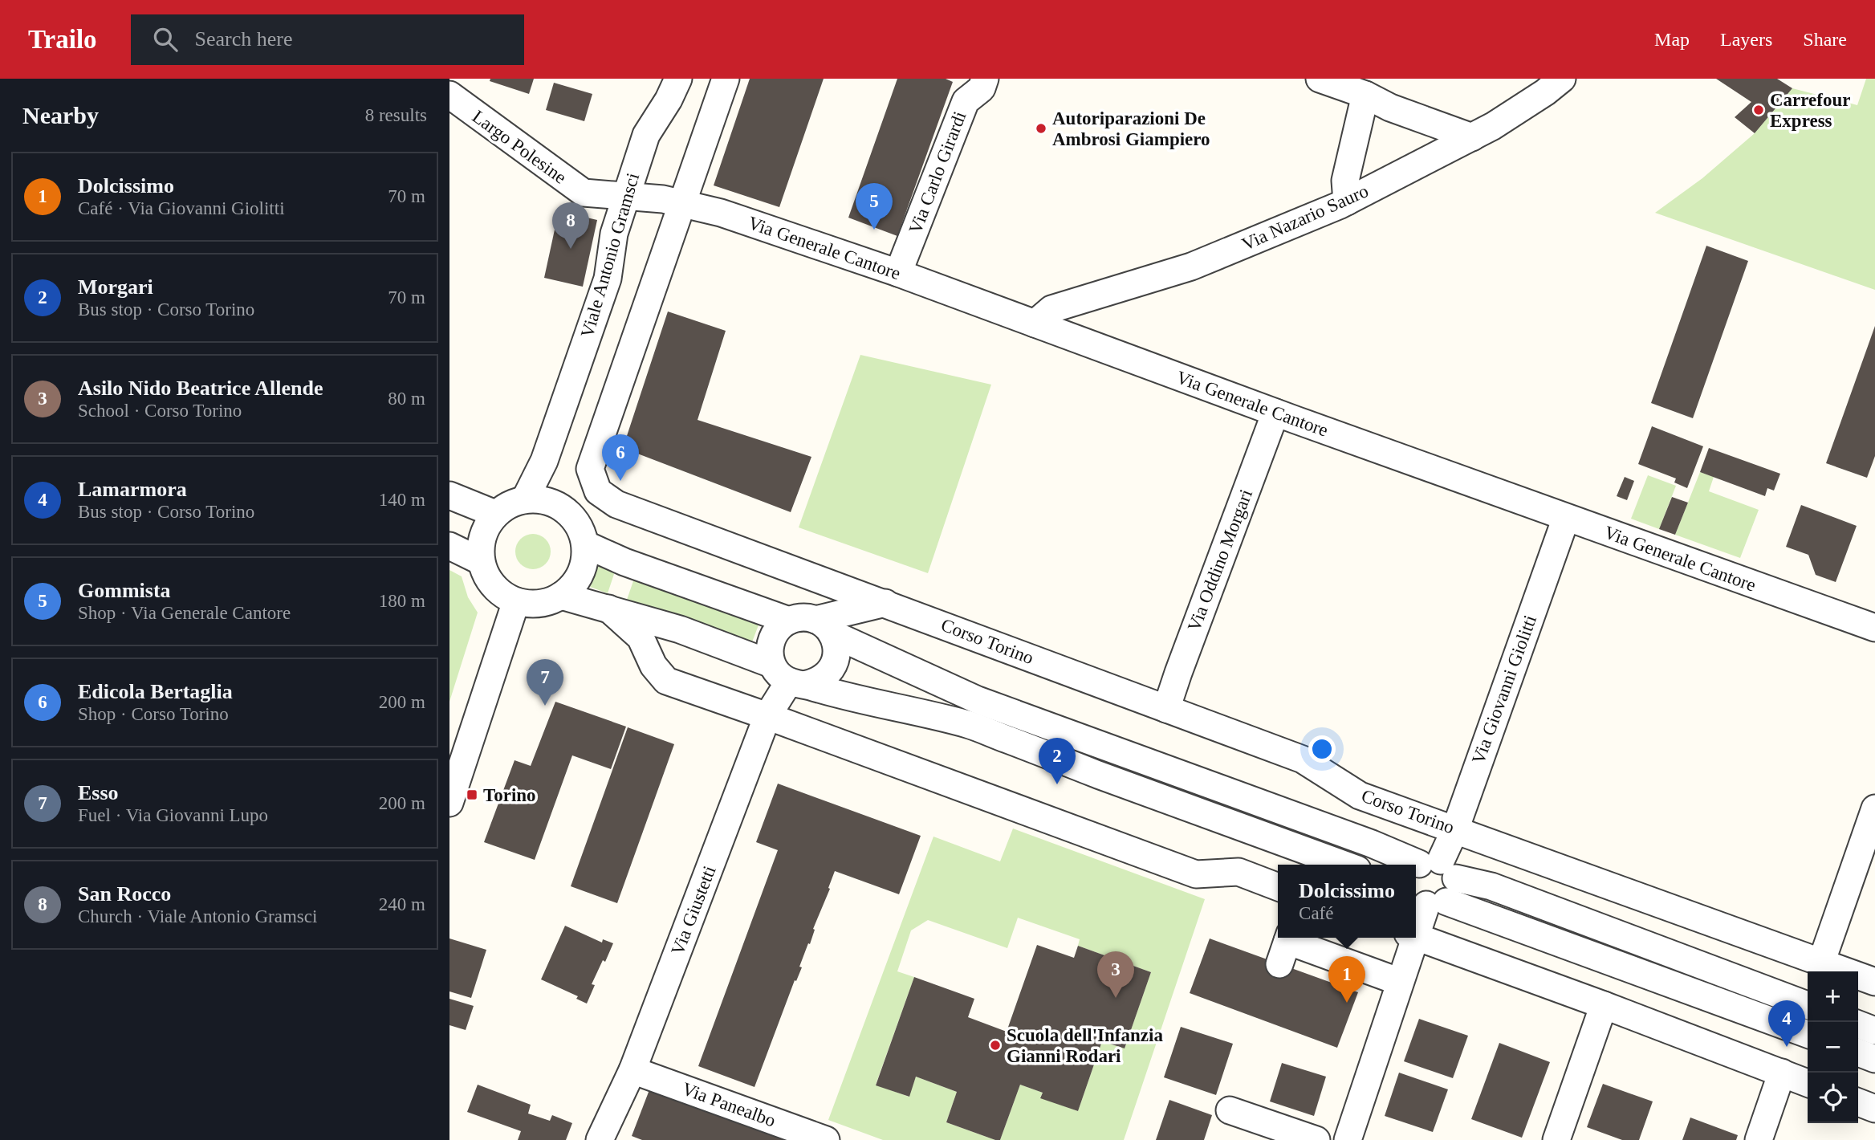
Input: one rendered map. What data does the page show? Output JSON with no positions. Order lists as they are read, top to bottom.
{
  "streets": {
    "street": [
      "Largo Polesine",
      "Via Carlo Girardi",
      "Via Nazario Sauro",
      "Via Generale Cantore",
      "Viale Antonio Gramsci",
      "Via Oddino Morgari",
      "Corso Torino",
      "Via Giovanni Giolitti",
      "Via Giustetti",
      "Via Panealbo"
    ]
  },
  "crossings": [
    ["Largo Polesine", "Via Generale Cantore"],
    ["Largo Polesine", "Viale Antonio Gramsci"],
    ["Via Carlo Girardi", "Via Generale Cantore"],
    ["Via Nazario Sauro", "Via Generale Cantore"],
    ["Via Generale Cantore", "Viale Antonio Gramsci"],
    ["Via Generale Cantore", "Via Oddino Morgari"],
    ["Via Generale Cantore", "Corso Torino"],
    ["Via Generale Cantore", "Via Giovanni Giolitti"],
    ["Via Oddino Morgari", "Corso Torino"],
    ["Corso Torino", "Via Giovanni Giolitti"],
    ["Via Giustetti", "Via Panealbo"]
  ],
  "places": {
    "other": ["Carrefour Express", "Autoriparazioni De Ambrosi Giampiero", "Scuola dell'Infanzia Gianni Rodari"],
    "transit": ["Torino"]
  },
  "page": {
    "header": "Trailo",
    "search": "Search here",
    "nav": ["Map", "Layers", "Share"],
    "heading": ["Nearby", "8 results"],
    "list": [
      {
        "mark": "1",
        "name": "Dolcissimo",
        "note": "Café · Via Giovanni Giolitti",
        "value": "70 m"
      },
      {
        "mark": "2",
        "name": "Morgari",
        "note": "Bus stop · Corso Torino",
        "value": "70 m"
      },
      {
        "mark": "3",
        "name": "Asilo Nido Beatrice Allende",
        "note": "School · Corso Torino",
        "value": "80 m"
      },
      {
        "mark": "4",
        "name": "Lamarmora",
        "note": "Bus stop · Corso Torino",
        "value": "140 m"
      },
      {
        "mark": "5",
        "name": "Gommista",
        "note": "Shop · Via Generale Cantore",
        "value": "180 m"
      },
      {
        "mark": "6",
        "name": "Edicola Bertaglia",
        "note": "Shop · Corso Torino",
        "value": "200 m"
      },
      {
        "mark": "7",
        "name": "Esso",
        "note": "Fuel · Via Giovanni Lupo",
        "value": "200 m"
      },
      {
        "mark": "8",
        "name": "San Rocco",
        "note": "Church · Viale Antonio Gramsci",
        "value": "240 m"
      }
    ],
    "pins": [
      "5",
      "8",
      "6",
      "7",
      "2",
      "3",
      "1",
      "4"
    ],
    "popup": ["Dolcissimo", "Café"],
    "map_buttons": ["+", "−"]
  }
}
